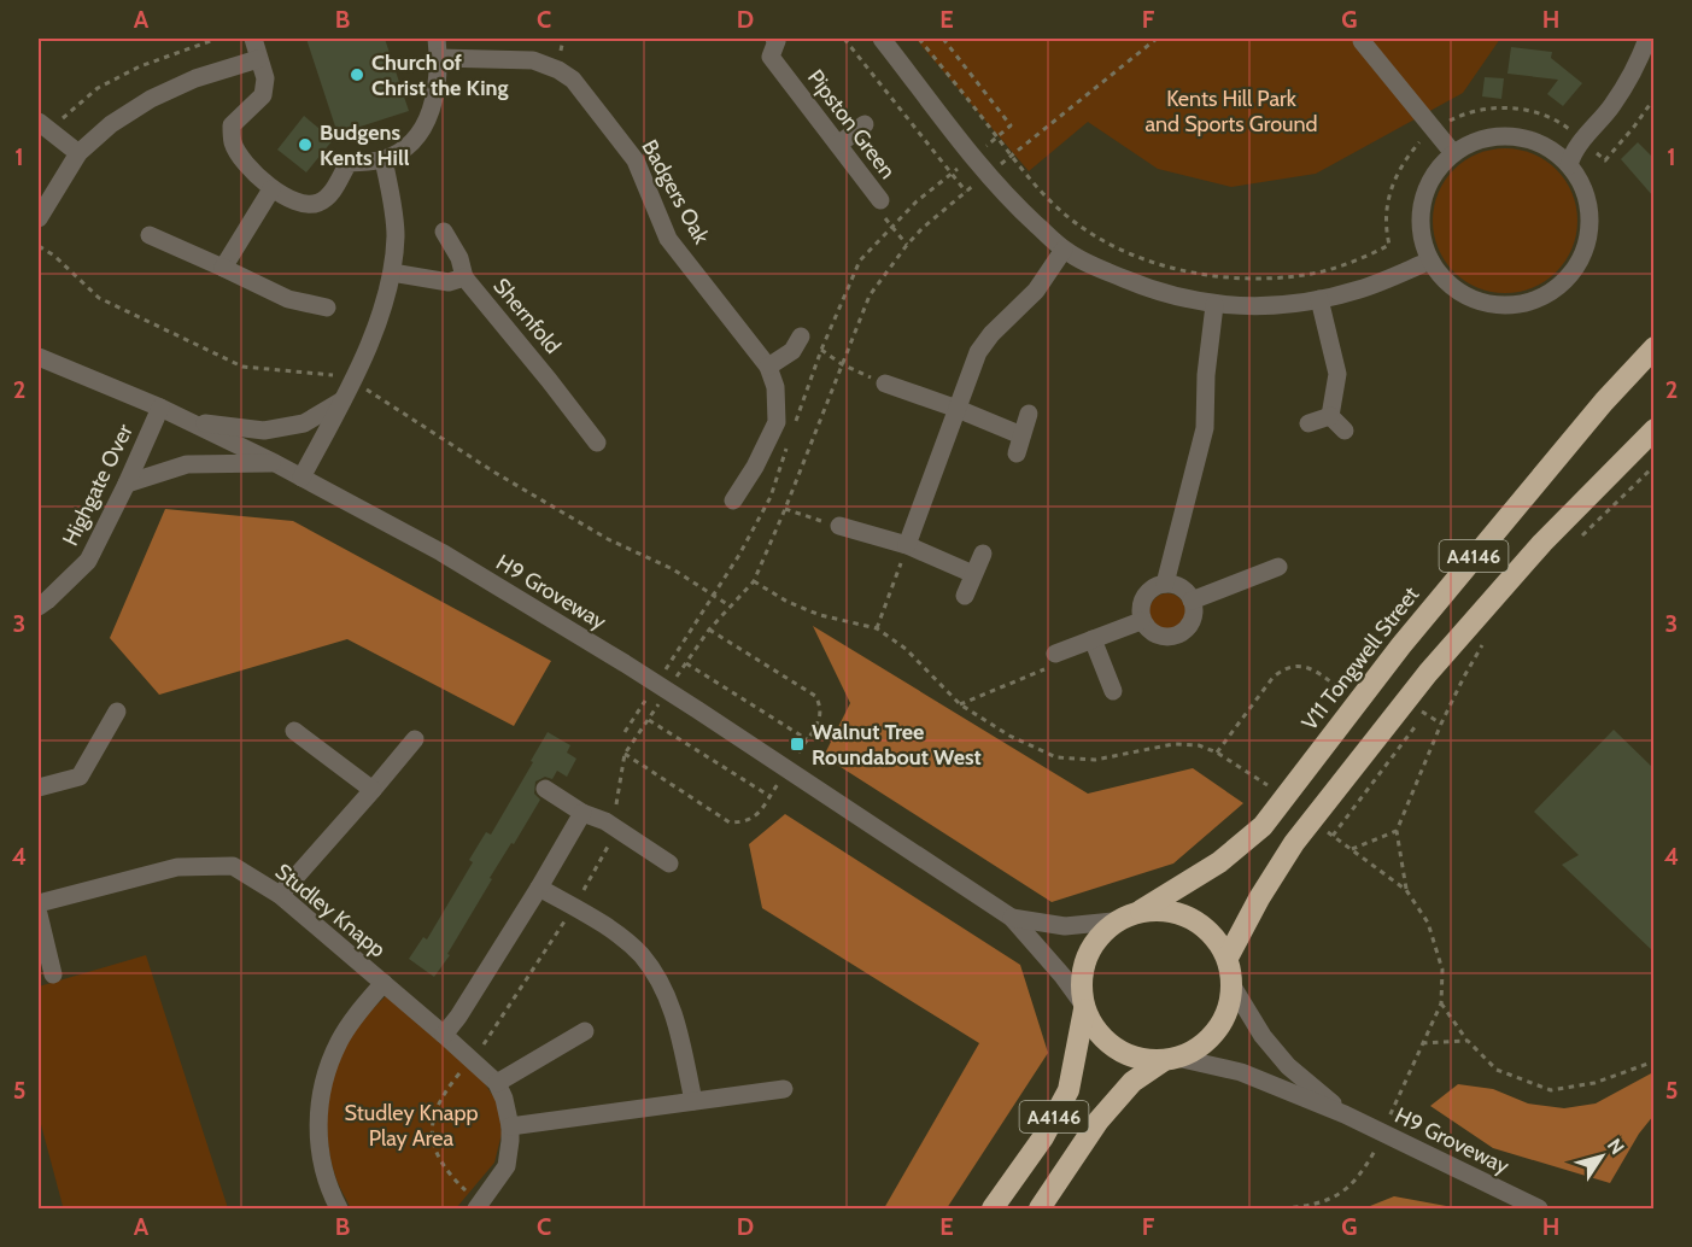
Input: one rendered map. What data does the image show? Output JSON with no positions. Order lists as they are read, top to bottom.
{
  "streets": {
    "highway": ["A4146", "V11 Tongwell Street"],
    "street": [
      "Pipston Green",
      "Badgers Oak",
      "Shernfold",
      "Highgate Over",
      "H9 Groveway",
      "Studley Knapp"
    ]
  },
  "crossings": [
    ["Highgate Over", "H9 Groveway"],
    ["A4146", "H9 Groveway"],
    ["A4146", "V11 Tongwell Street"],
    ["H9 Groveway", "V11 Tongwell Street"]
  ],
  "parks": ["Kents Hill Park and Sports Ground", "Studley Knapp Play Area"],
  "places": {
    "other": ["Church of Christ the King", "Budgens Kents Hill"],
    "transit": ["Walnut Tree Roundabout West"]
  },
  "north": "top right",
  "grid": {
    "columns": [
      "A",
      "B",
      "C",
      "D",
      "E",
      "F",
      "G",
      "H"
    ],
    "rows": [
      "1",
      "2",
      "3",
      "4",
      "5"
    ]
  }
}
